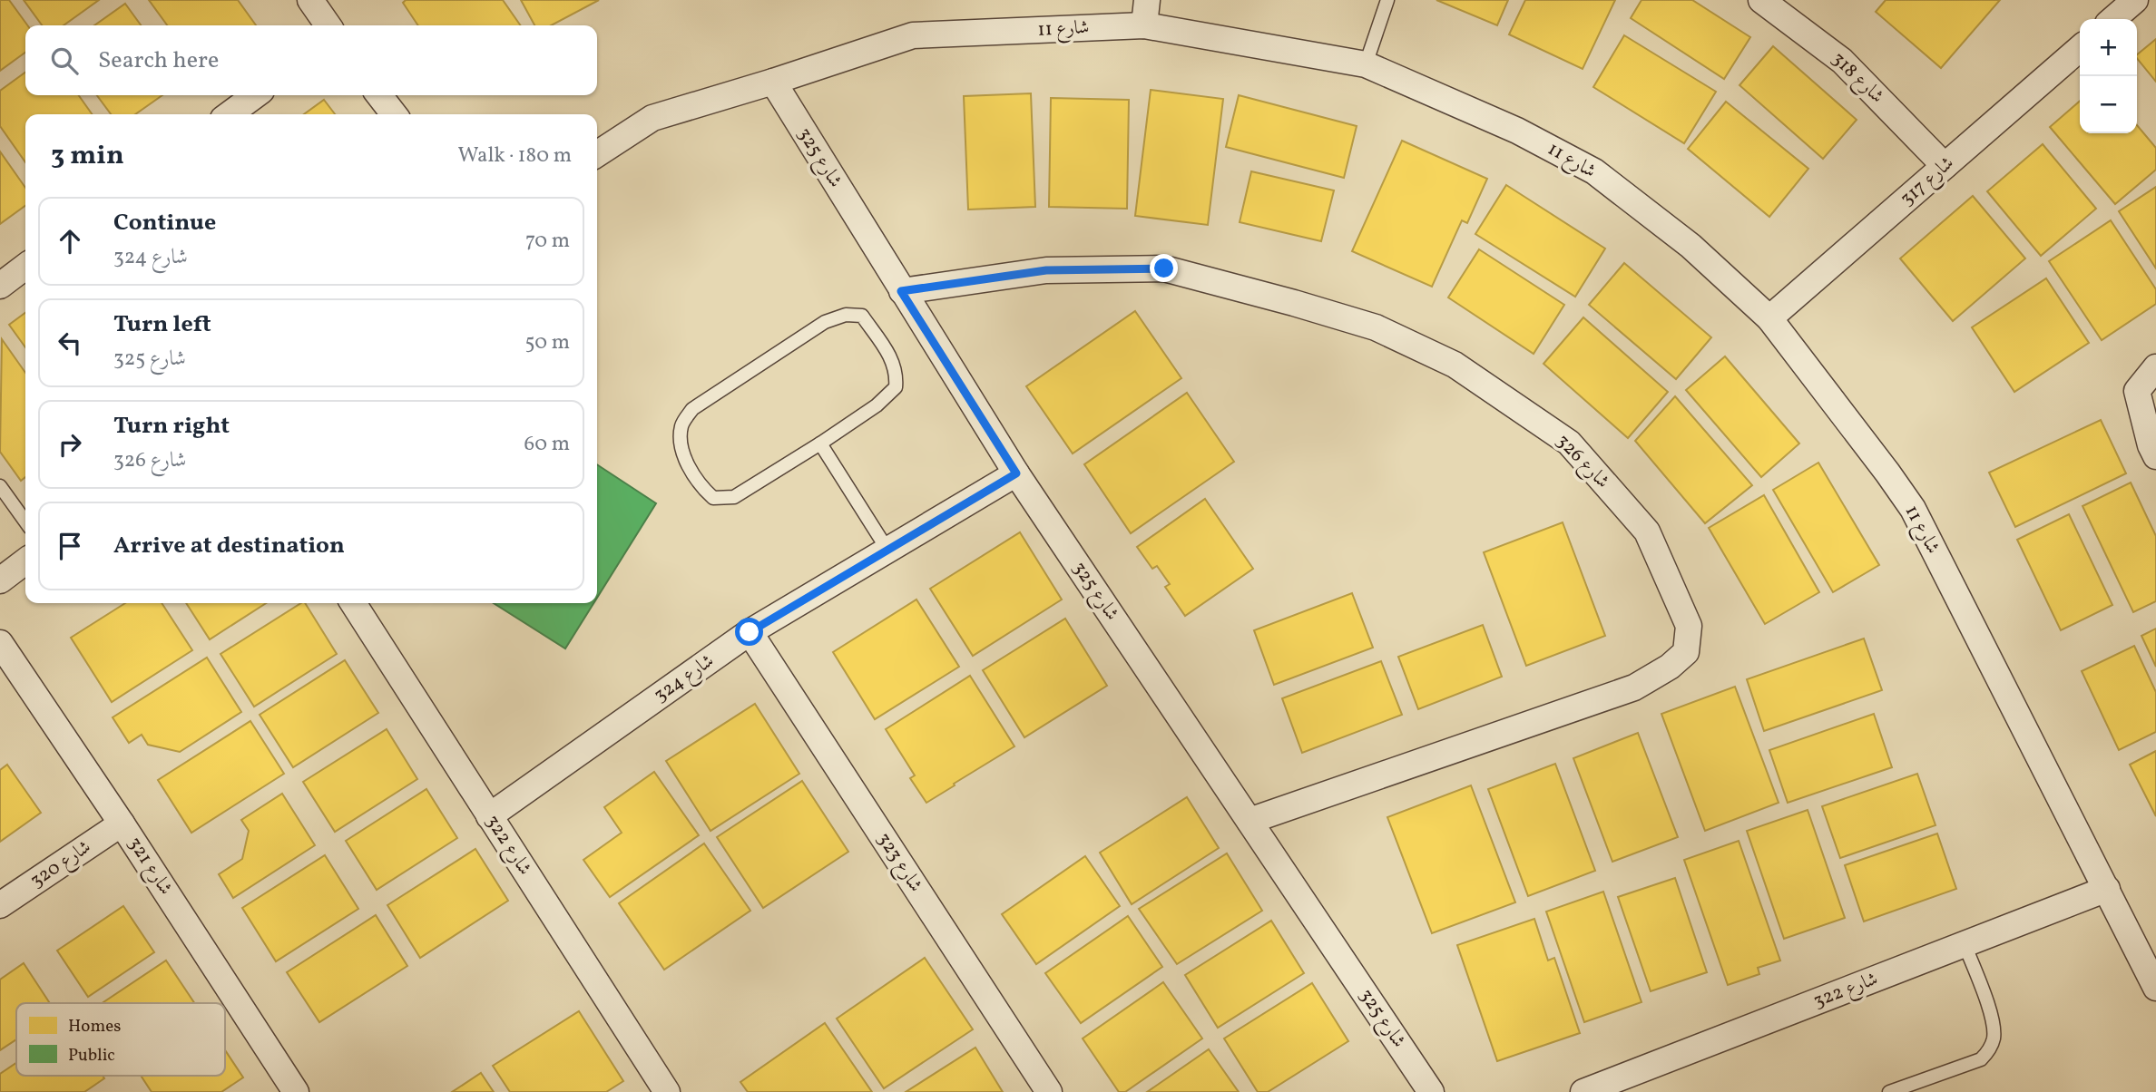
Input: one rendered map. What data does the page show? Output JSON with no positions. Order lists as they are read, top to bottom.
{
  "streets": {
    "street": [
      "شارع 11",
      "شارع 318",
      "شارع 325",
      "شارع 317",
      "شارع 326",
      "شارع 324",
      "شارع 322",
      "شارع 323",
      "شارع 320",
      "شارع 321"
    ]
  },
  "crossings": [
    ["شارع 11", "شارع 325"],
    ["شارع 11", "شارع 317"],
    ["شارع 11", "شارع 322"],
    ["شارع 318", "شارع 317"],
    ["شارع 325", "شارع 326"],
    ["شارع 325", "شارع 324"],
    ["شارع 324", "شارع 322"],
    ["شارع 324", "شارع 323"],
    ["شارع 320", "شارع 321"]
  ],
  "legend": ["Homes", "Public"],
  "page": {
    "map_buttons": ["+", "−"],
    "search": "Search here",
    "heading": ["3 min", "Walk · 180 m"],
    "list": [
      ["Continue", "شارع 324", "70 m"],
      ["Turn left", "شارع 325", "50 m"],
      ["Turn right", "شارع 326", "60 m"],
      "Arrive at destination"
    ]
  }
}
